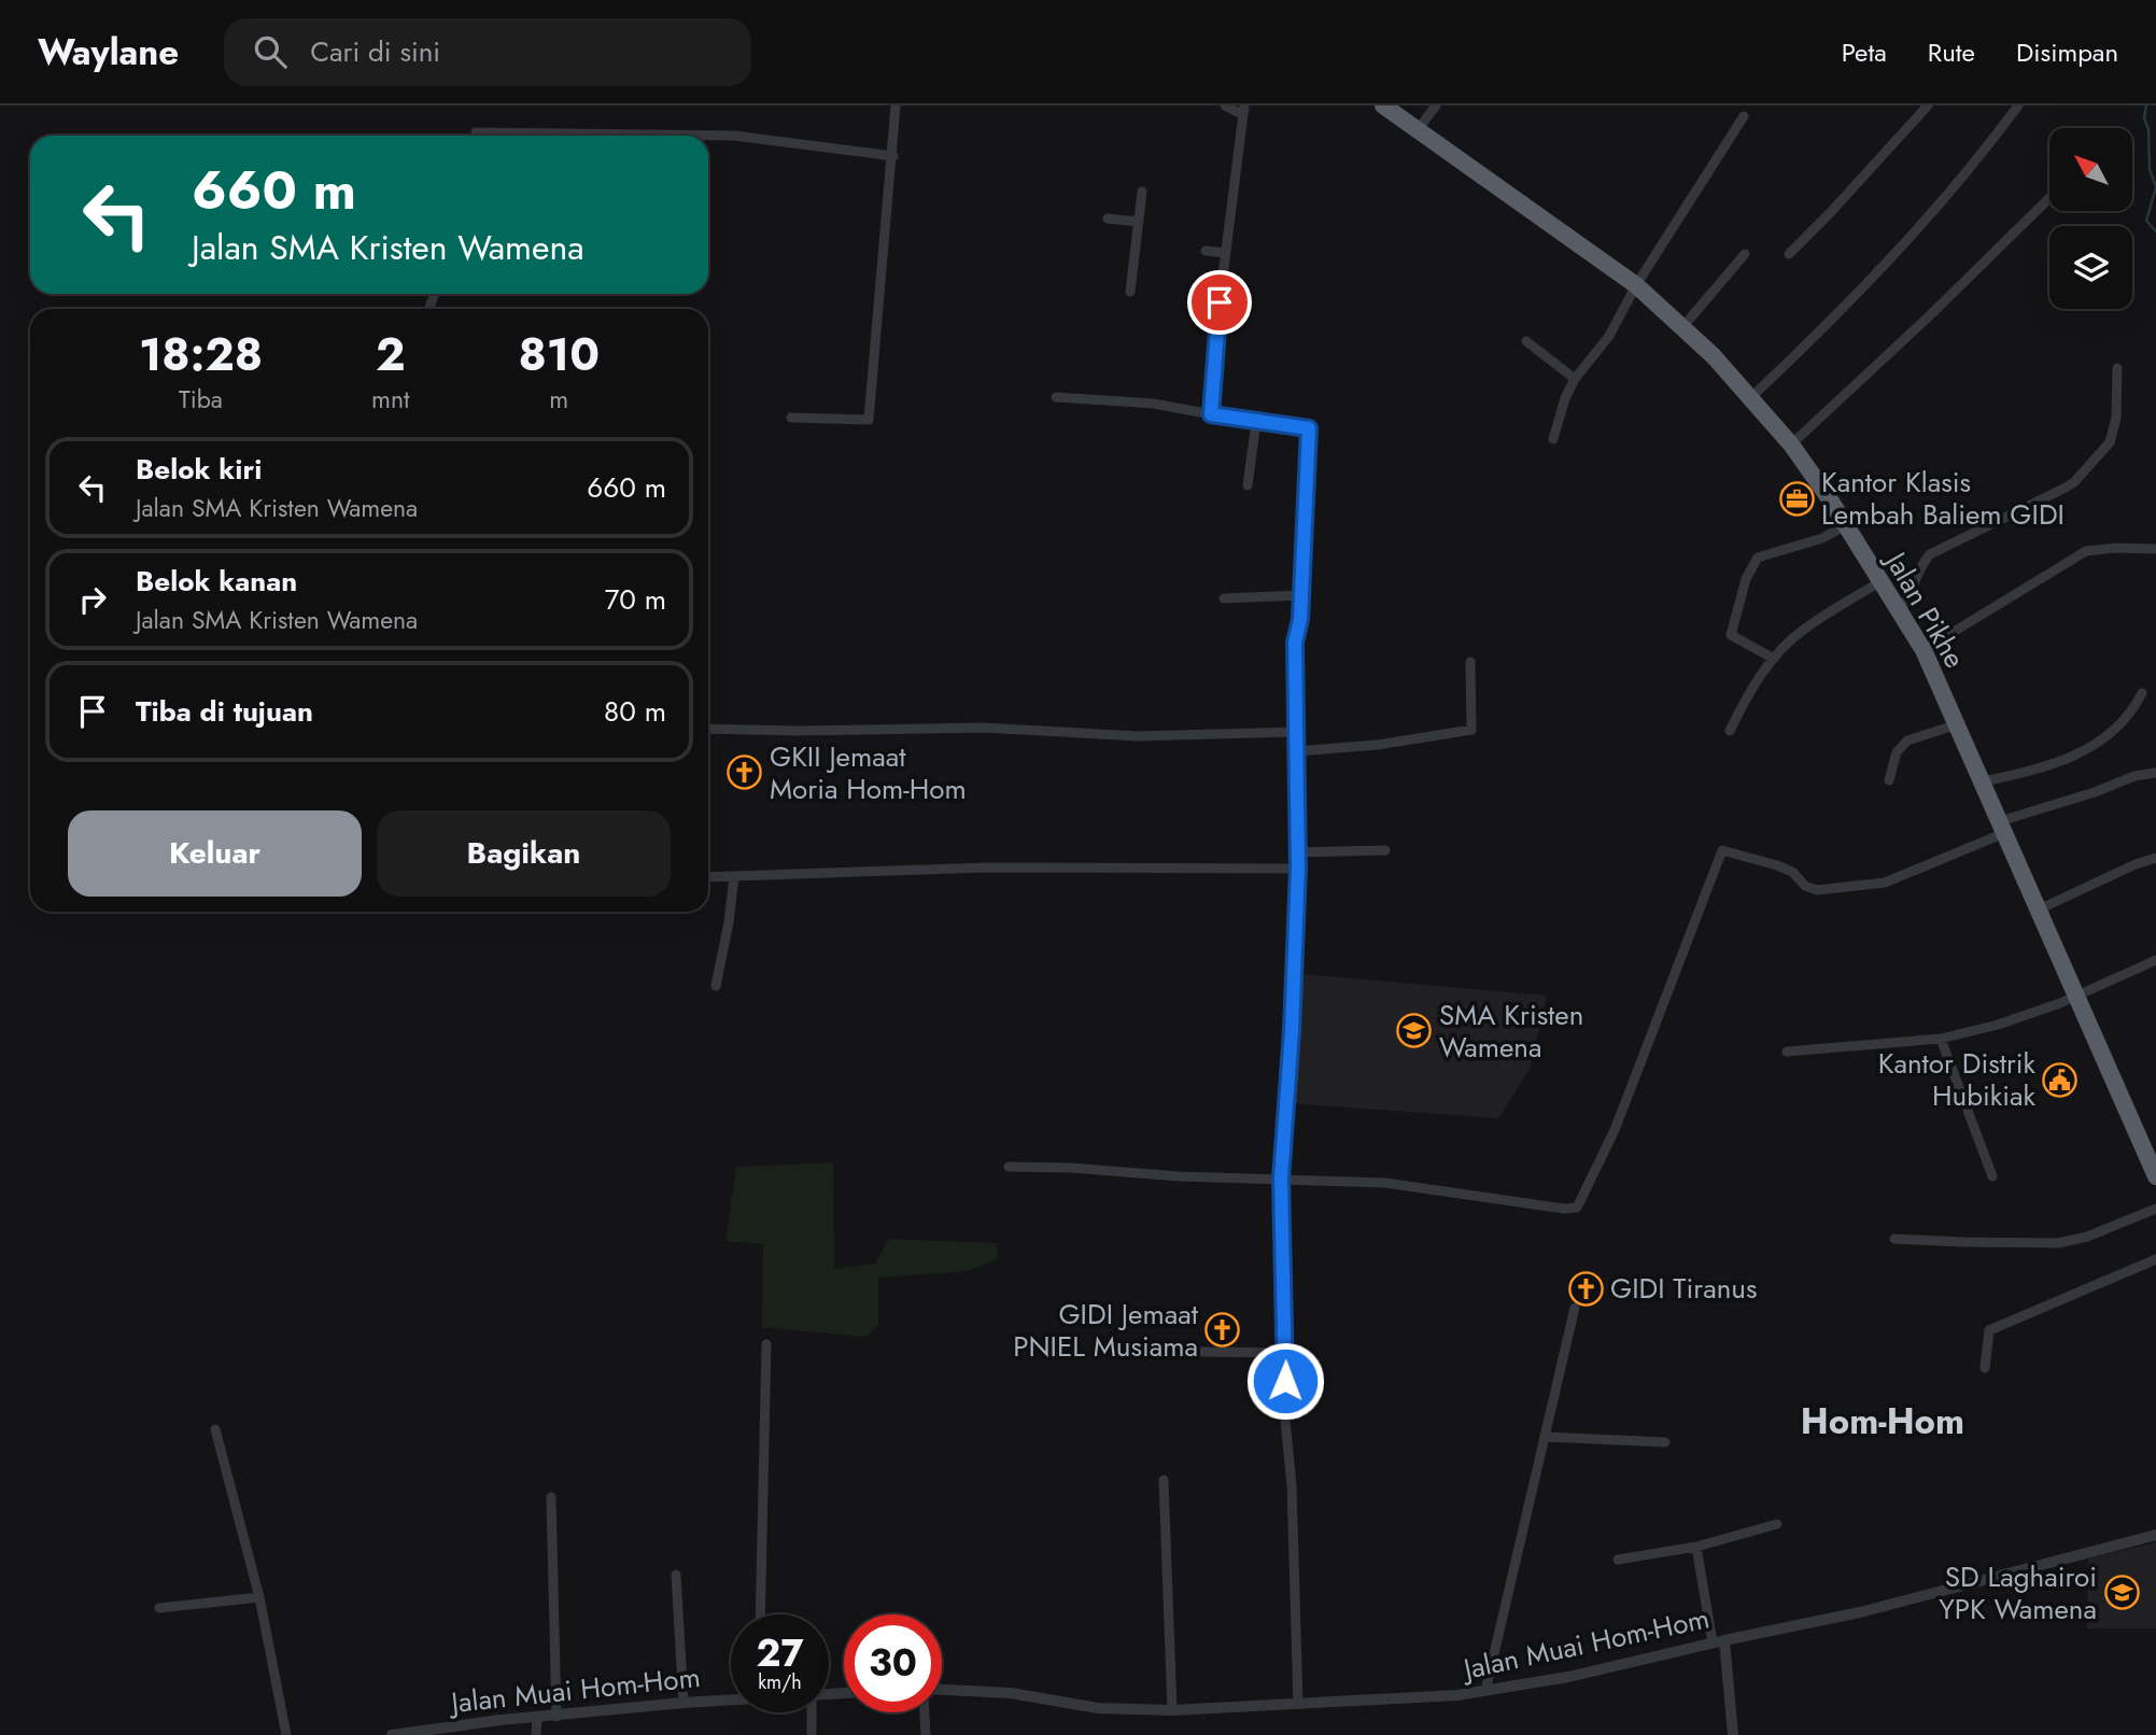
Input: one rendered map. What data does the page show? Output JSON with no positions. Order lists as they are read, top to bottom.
{
  "streets": {
    "highway": ["Jalan Pikhe"],
    "street": ["Jalan Muai Hom-Hom"]
  },
  "districts": ["Hom-Hom"],
  "places": {
    "office": ["Kantor Klasis Lembah Baliem GIDI"],
    "church": ["GKII Jemaat Moria Hom-Hom", "GIDI Tiranus", "GIDI Jemaat PNIEL Musiama"],
    "school or university": ["SMA Kristen Wamena", "SD Laghairoi YPK Wamena"],
    "public building": ["Kantor Distrik Hubikiak"]
  },
  "north": "top left",
  "page": {
    "header": "Waylane",
    "search": "Cari di sini",
    "nav": ["Peta", "Rute", "Disimpan"],
    "turn": ["660 m", "Jalan SMA Kristen Wamena"],
    "eta": [
      "18:28",
      "Tiba",
      "2",
      "mnt",
      "810",
      "m"
    ],
    "list": [
      {
        "name": "Belok kiri",
        "note": "Jalan SMA Kristen Wamena",
        "value": "660 m"
      },
      {
        "name": "Belok kanan",
        "note": "Jalan SMA Kristen Wamena",
        "value": "70 m"
      },
      {
        "name": "Tiba di tujuan",
        "value": "80 m"
      }
    ],
    "buttons": ["Keluar", "Bagikan"],
    "speed": "27 km/h",
    "limit": "30"
  }
}
